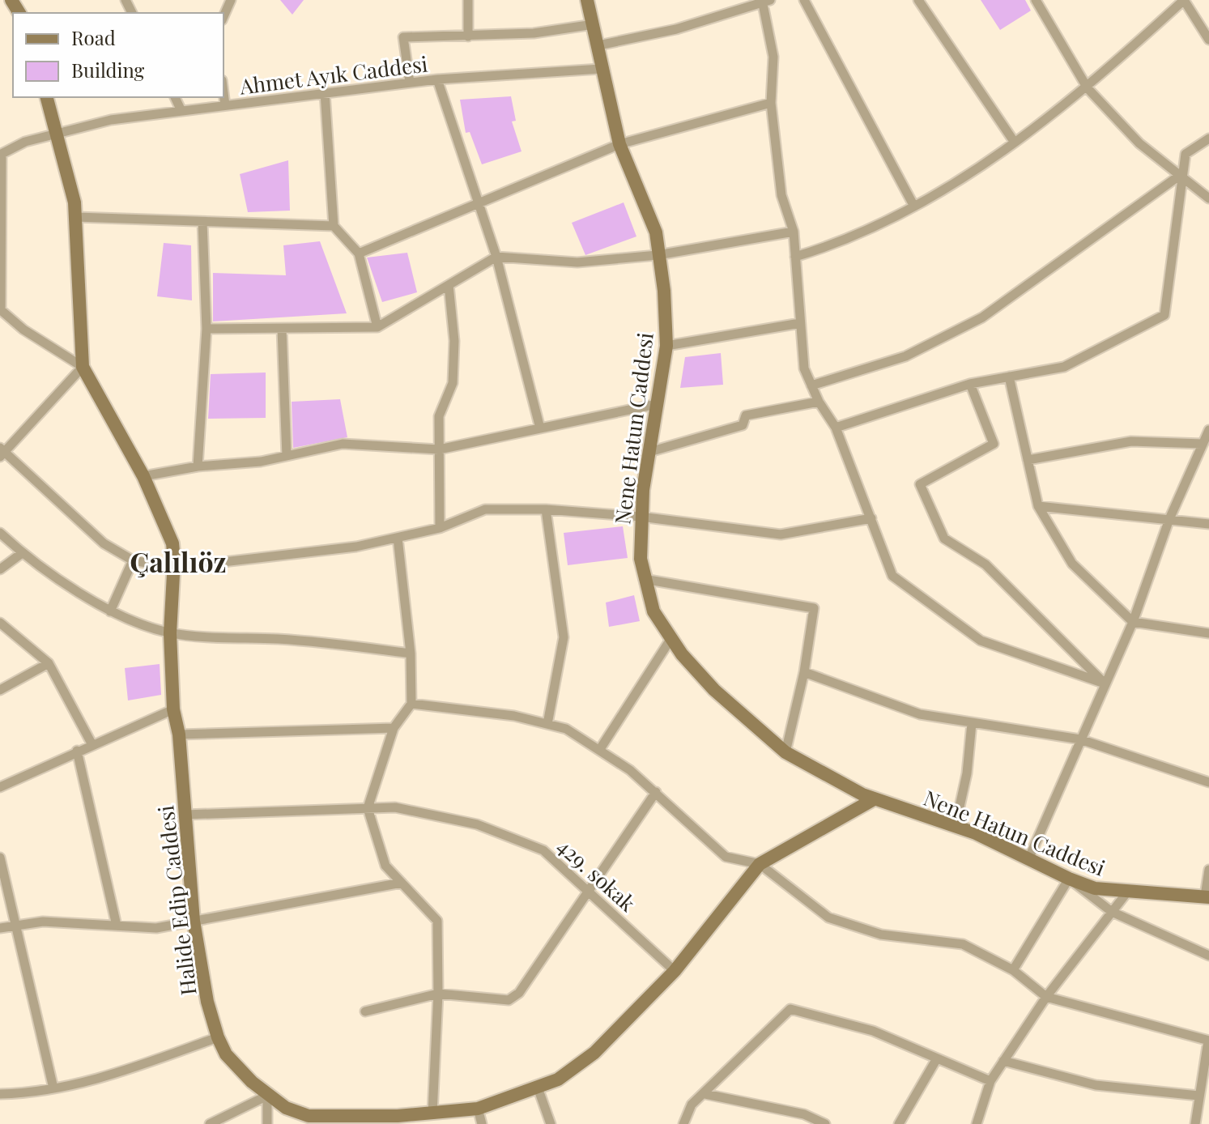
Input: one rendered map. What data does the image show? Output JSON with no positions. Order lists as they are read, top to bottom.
{
  "streets": {
    "street": [
      "Ahmet Ayık Caddesi",
      "Nene Hatun Caddesi",
      "429. sokak",
      "Halide Edip Caddesi"
    ]
  },
  "crossings": [
    ["Ahmet Ayık Caddesi", "Nene Hatun Caddesi"],
    ["Ahmet Ayık Caddesi", "Halide Edip Caddesi"],
    ["Nene Hatun Caddesi", "Halide Edip Caddesi"],
    ["429. sokak", "Halide Edip Caddesi"]
  ],
  "districts": ["Çalılıöz"],
  "legend": ["Road", "Building"]
}
